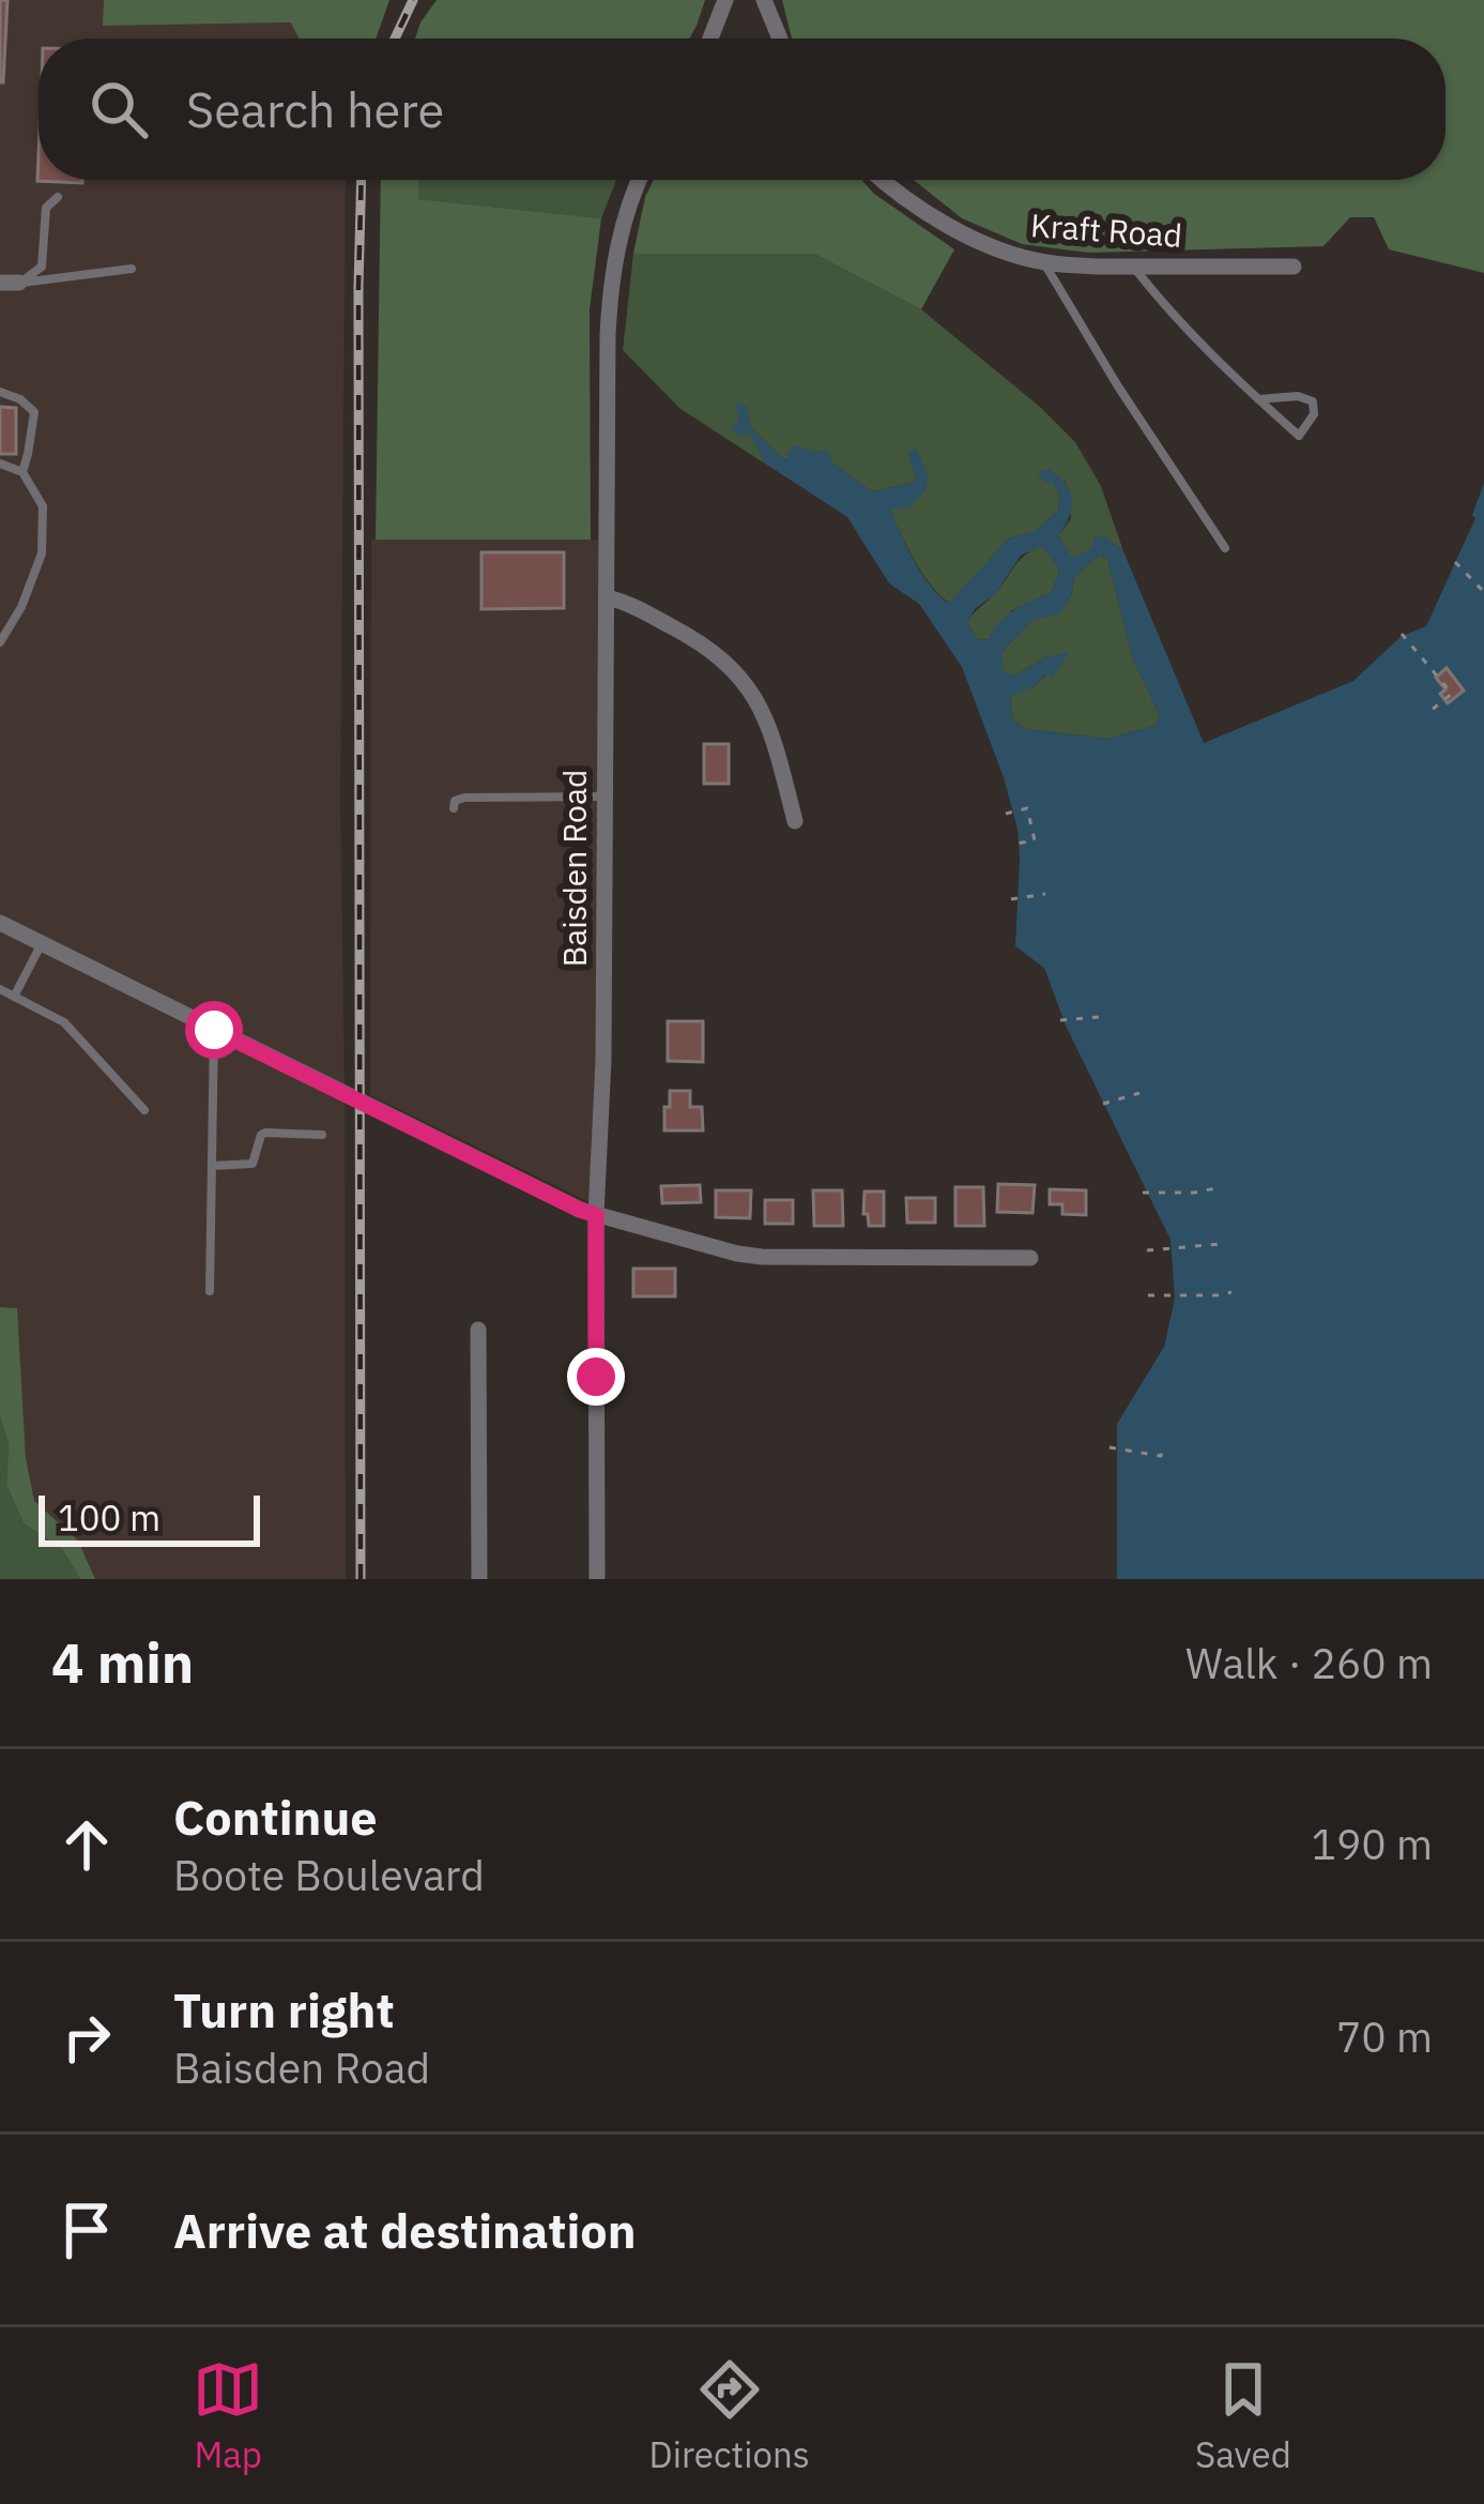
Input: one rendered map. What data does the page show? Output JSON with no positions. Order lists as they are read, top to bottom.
{
  "streets": {
    "street": ["Kraft Road", "Baisden Road"]
  },
  "scale_bar": "100 m",
  "page": {
    "search": "Search here",
    "scale": "100 m",
    "heading": ["4 min", "Walk · 260 m"],
    "list": [
      ["Continue", "Boote Boulevard", "190 m"],
      ["Turn right", "Baisden Road", "70 m"],
      "Arrive at destination"
    ],
    "nav": ["Map", "Directions", "Saved"]
  }
}
